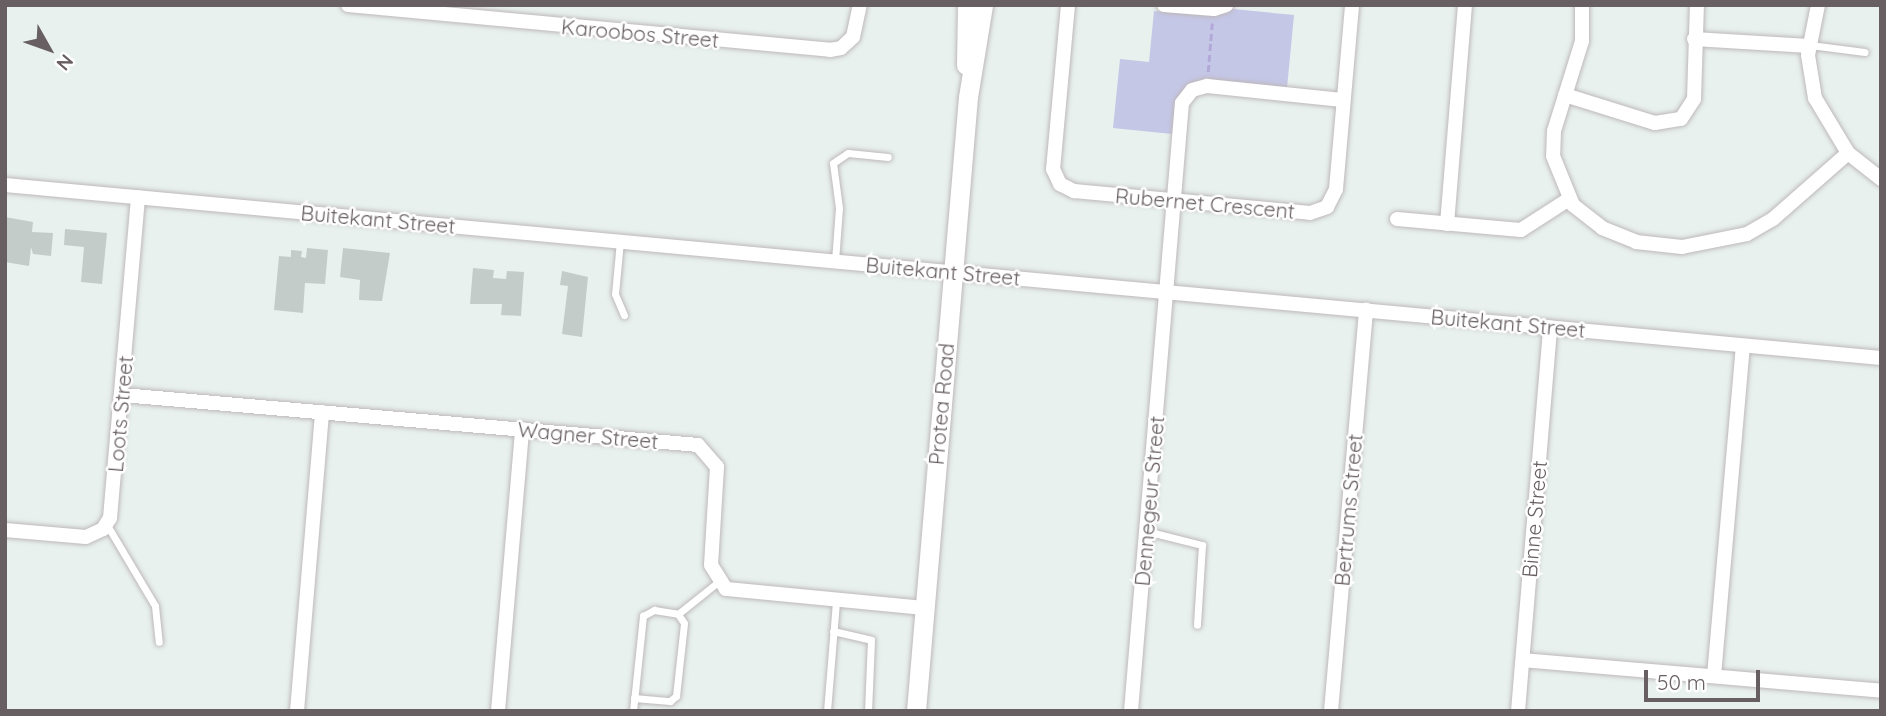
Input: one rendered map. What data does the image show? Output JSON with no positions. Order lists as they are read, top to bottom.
{
  "streets": {
    "street": [
      "Karoobos Street",
      "Rubernet Crescent",
      "Buitekant Street",
      "Protea Road",
      "Loots Street",
      "Wagner Street",
      "Dennegeur Street",
      "Bertrums Street",
      "Binne Street"
    ]
  },
  "crossings": [
    ["Rubernet Crescent", "Dennegeur Street"],
    ["Buitekant Street", "Protea Road"],
    ["Buitekant Street", "Loots Street"],
    ["Buitekant Street", "Dennegeur Street"],
    ["Buitekant Street", "Bertrums Street"],
    ["Buitekant Street", "Binne Street"],
    ["Loots Street", "Wagner Street"]
  ],
  "scale_bar": "50 m",
  "north": "bottom right"
}
